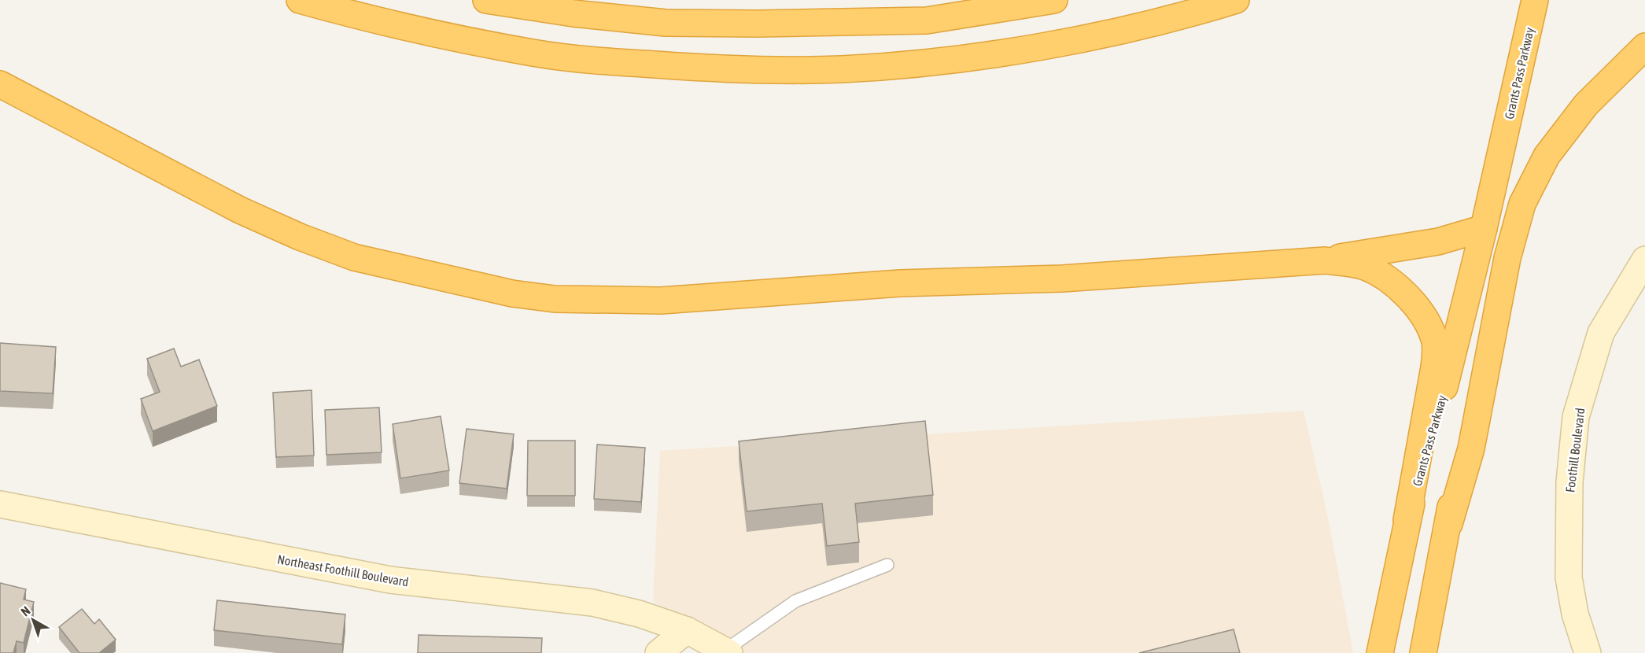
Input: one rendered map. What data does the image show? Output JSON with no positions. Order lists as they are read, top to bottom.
{
  "streets": {
    "highway": ["Grants Pass Parkway"],
    "street": ["Foothill Boulevard", "Northeast Foothill Boulevard"]
  },
  "north": "top left"
}
